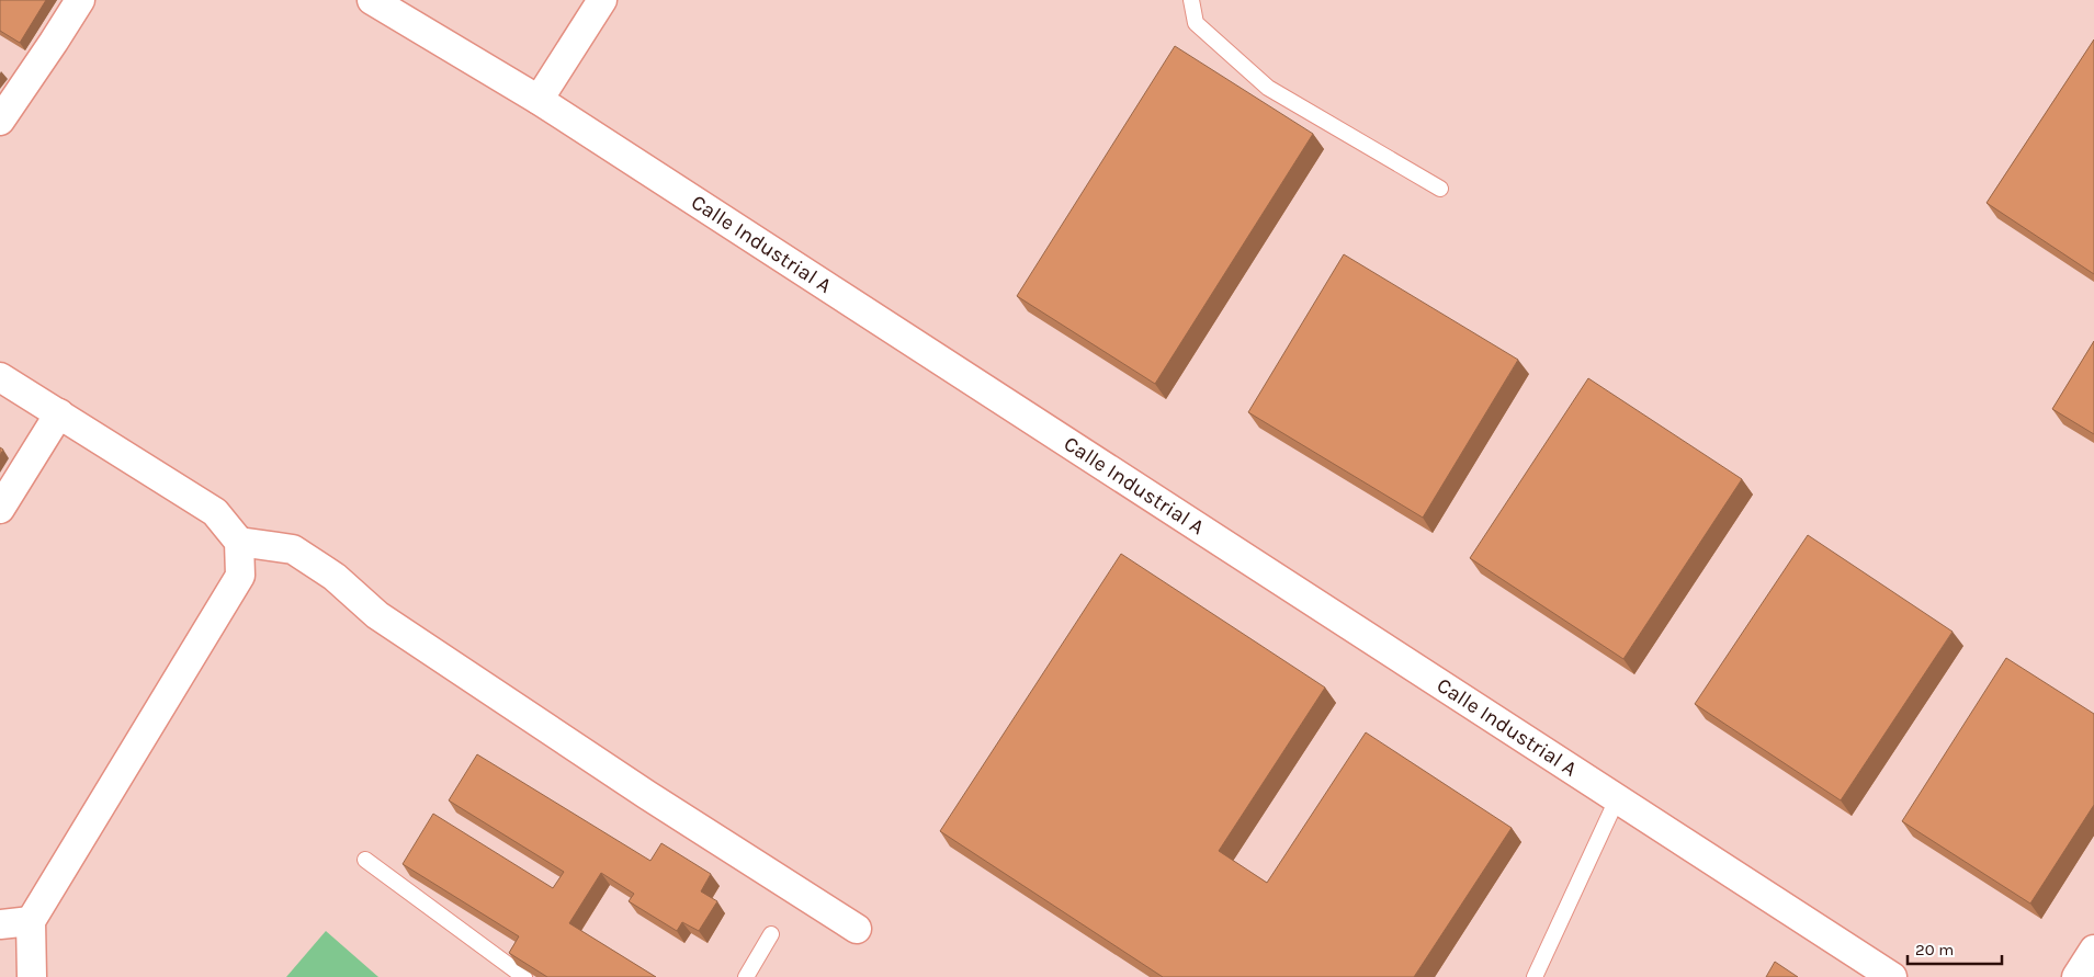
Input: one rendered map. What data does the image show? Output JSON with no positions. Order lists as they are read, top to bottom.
{
  "streets": {
    "street": ["Calle Industrial A"]
  },
  "scale_bar": "20 m"
}
